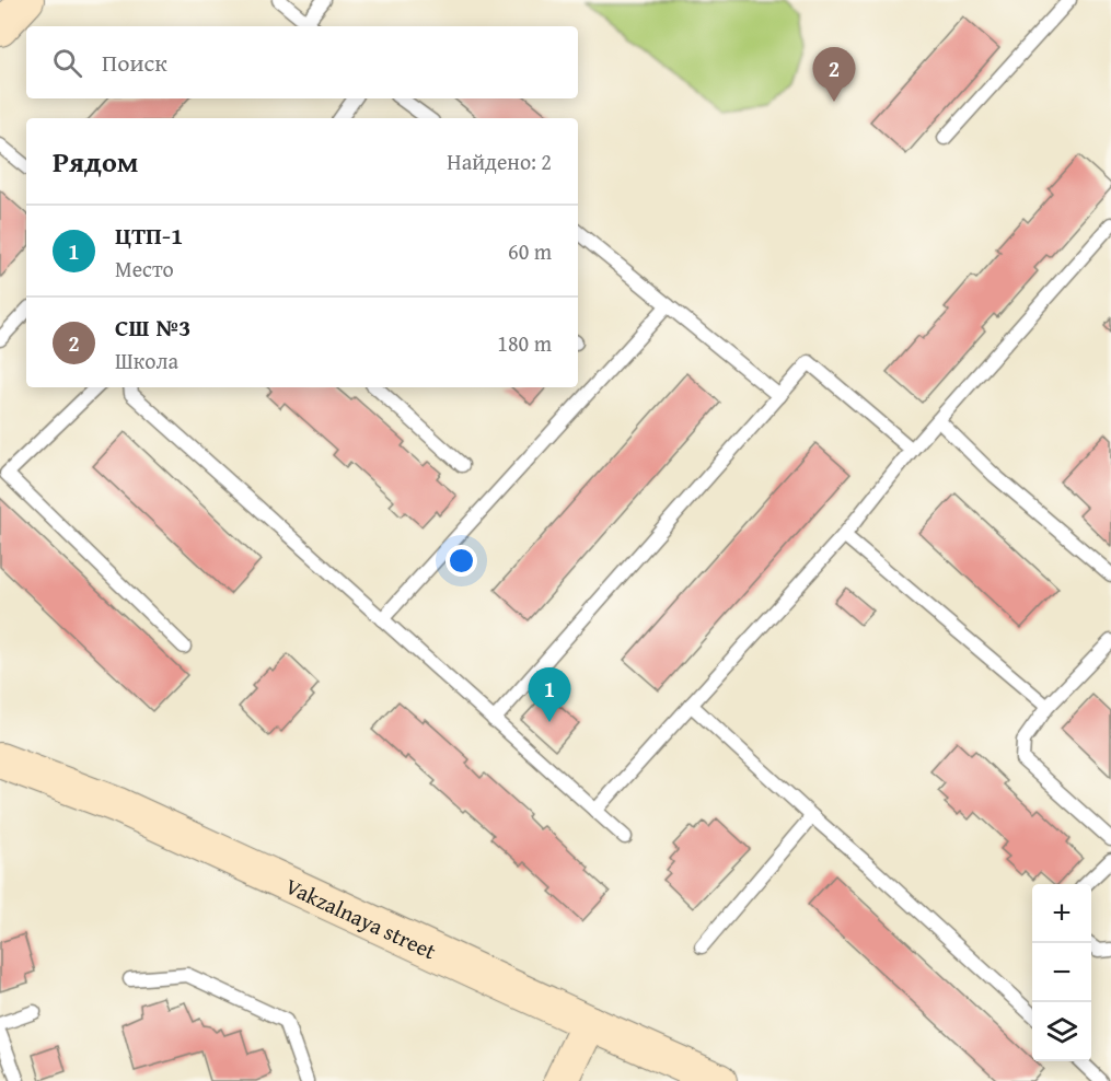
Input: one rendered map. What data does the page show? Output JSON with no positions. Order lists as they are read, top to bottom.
{
  "streets": {
    "main road": ["Vakzalnaya street"]
  },
  "page": {
    "search": "Поиск",
    "pins": ["2", "1"],
    "heading": ["Рядом", "Найдено: 2"],
    "list": [
      {
        "mark": "1",
        "name": "ЦТП-1",
        "note": "Место",
        "value": "60 m"
      },
      {
        "mark": "2",
        "name": "СШ №3",
        "note": "Школа",
        "value": "180 m"
      }
    ],
    "map_buttons": ["+", "−"]
  }
}
